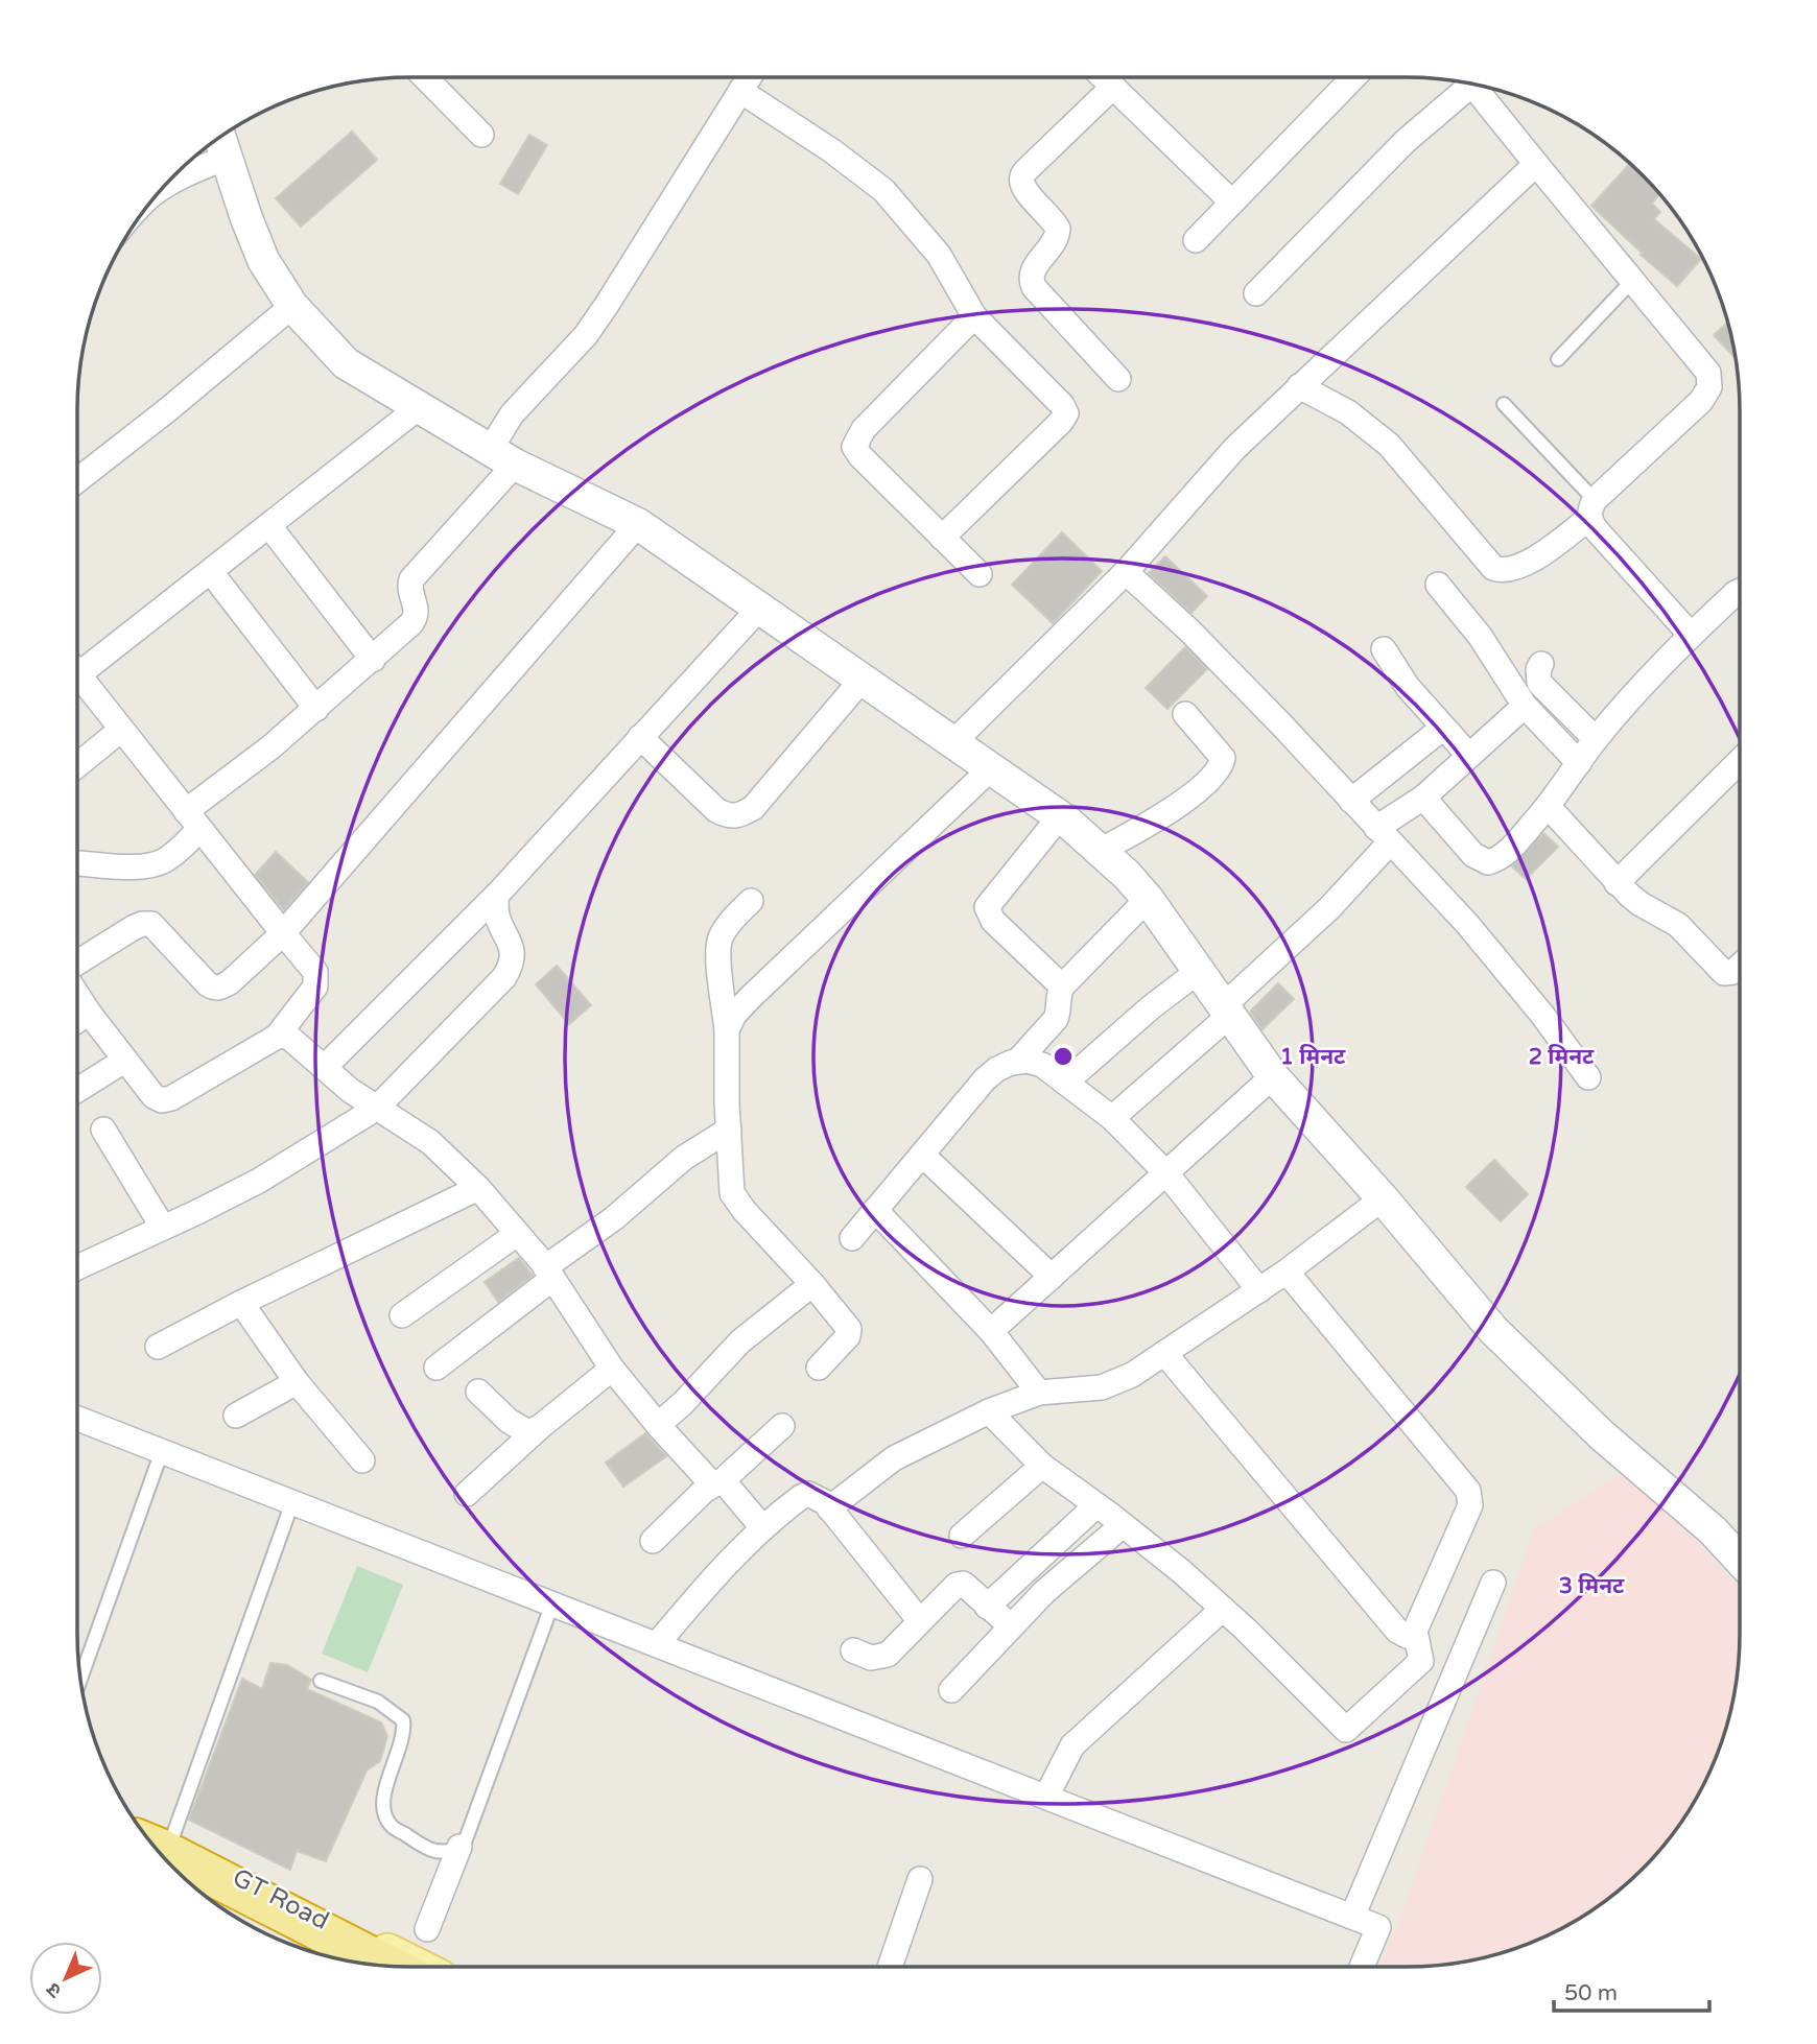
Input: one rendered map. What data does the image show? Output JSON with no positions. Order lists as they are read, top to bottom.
{
  "streets": {
    "main road": ["GT Road"]
  },
  "scale_bar": "50 m",
  "north": "bottom left",
  "rings": ["1 मिनट", "2 मिनट", "3 मिनट"]
}
